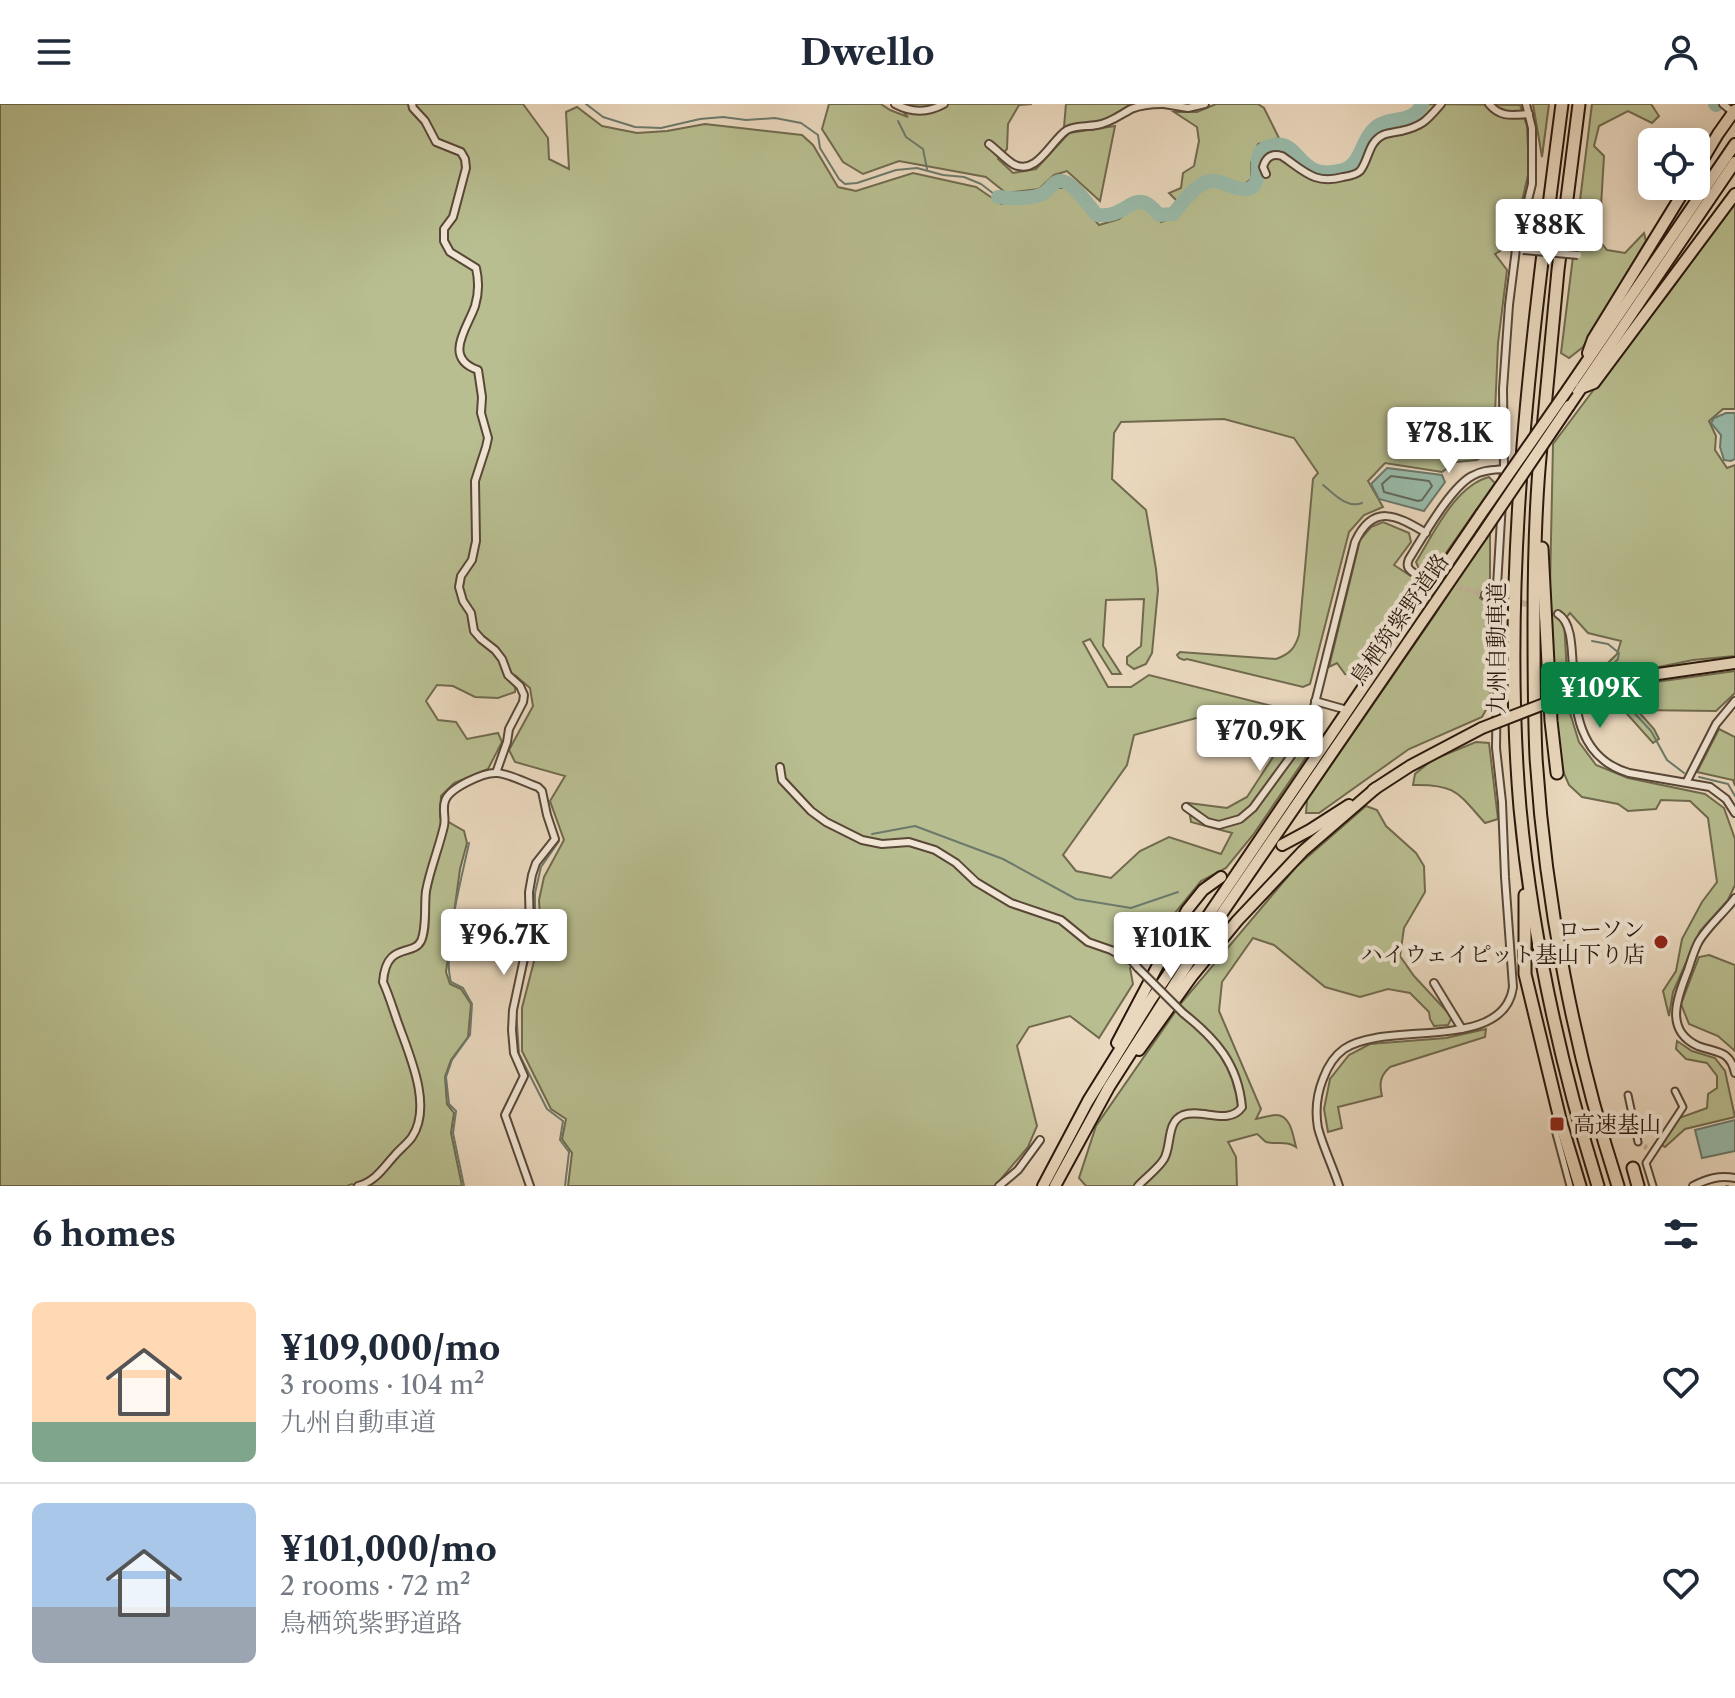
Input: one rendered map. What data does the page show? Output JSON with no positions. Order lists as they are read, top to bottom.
{
  "streets": {
    "highway": ["九州自動車道"],
    "main road": ["鳥栖筑紫野道路"]
  },
  "places": {
    "other": ["ローソン ハイウェイピット基山下り店"],
    "transit": ["高速基山"]
  },
  "page": {
    "header": "Dwello",
    "price": [
      "¥88K",
      "¥78.1K",
      "¥109K",
      "¥70.9K",
      "¥96.7K",
      "¥101K"
    ],
    "heading": "6 homes",
    "list": [
      {
        "name": "¥109,000/mo",
        "note": "3 rooms · 104 m² · 九州自動車道"
      },
      {
        "name": "¥101,000/mo",
        "note": "2 rooms · 72 m² · 鳥栖筑紫野道路"
      }
    ]
  }
}
